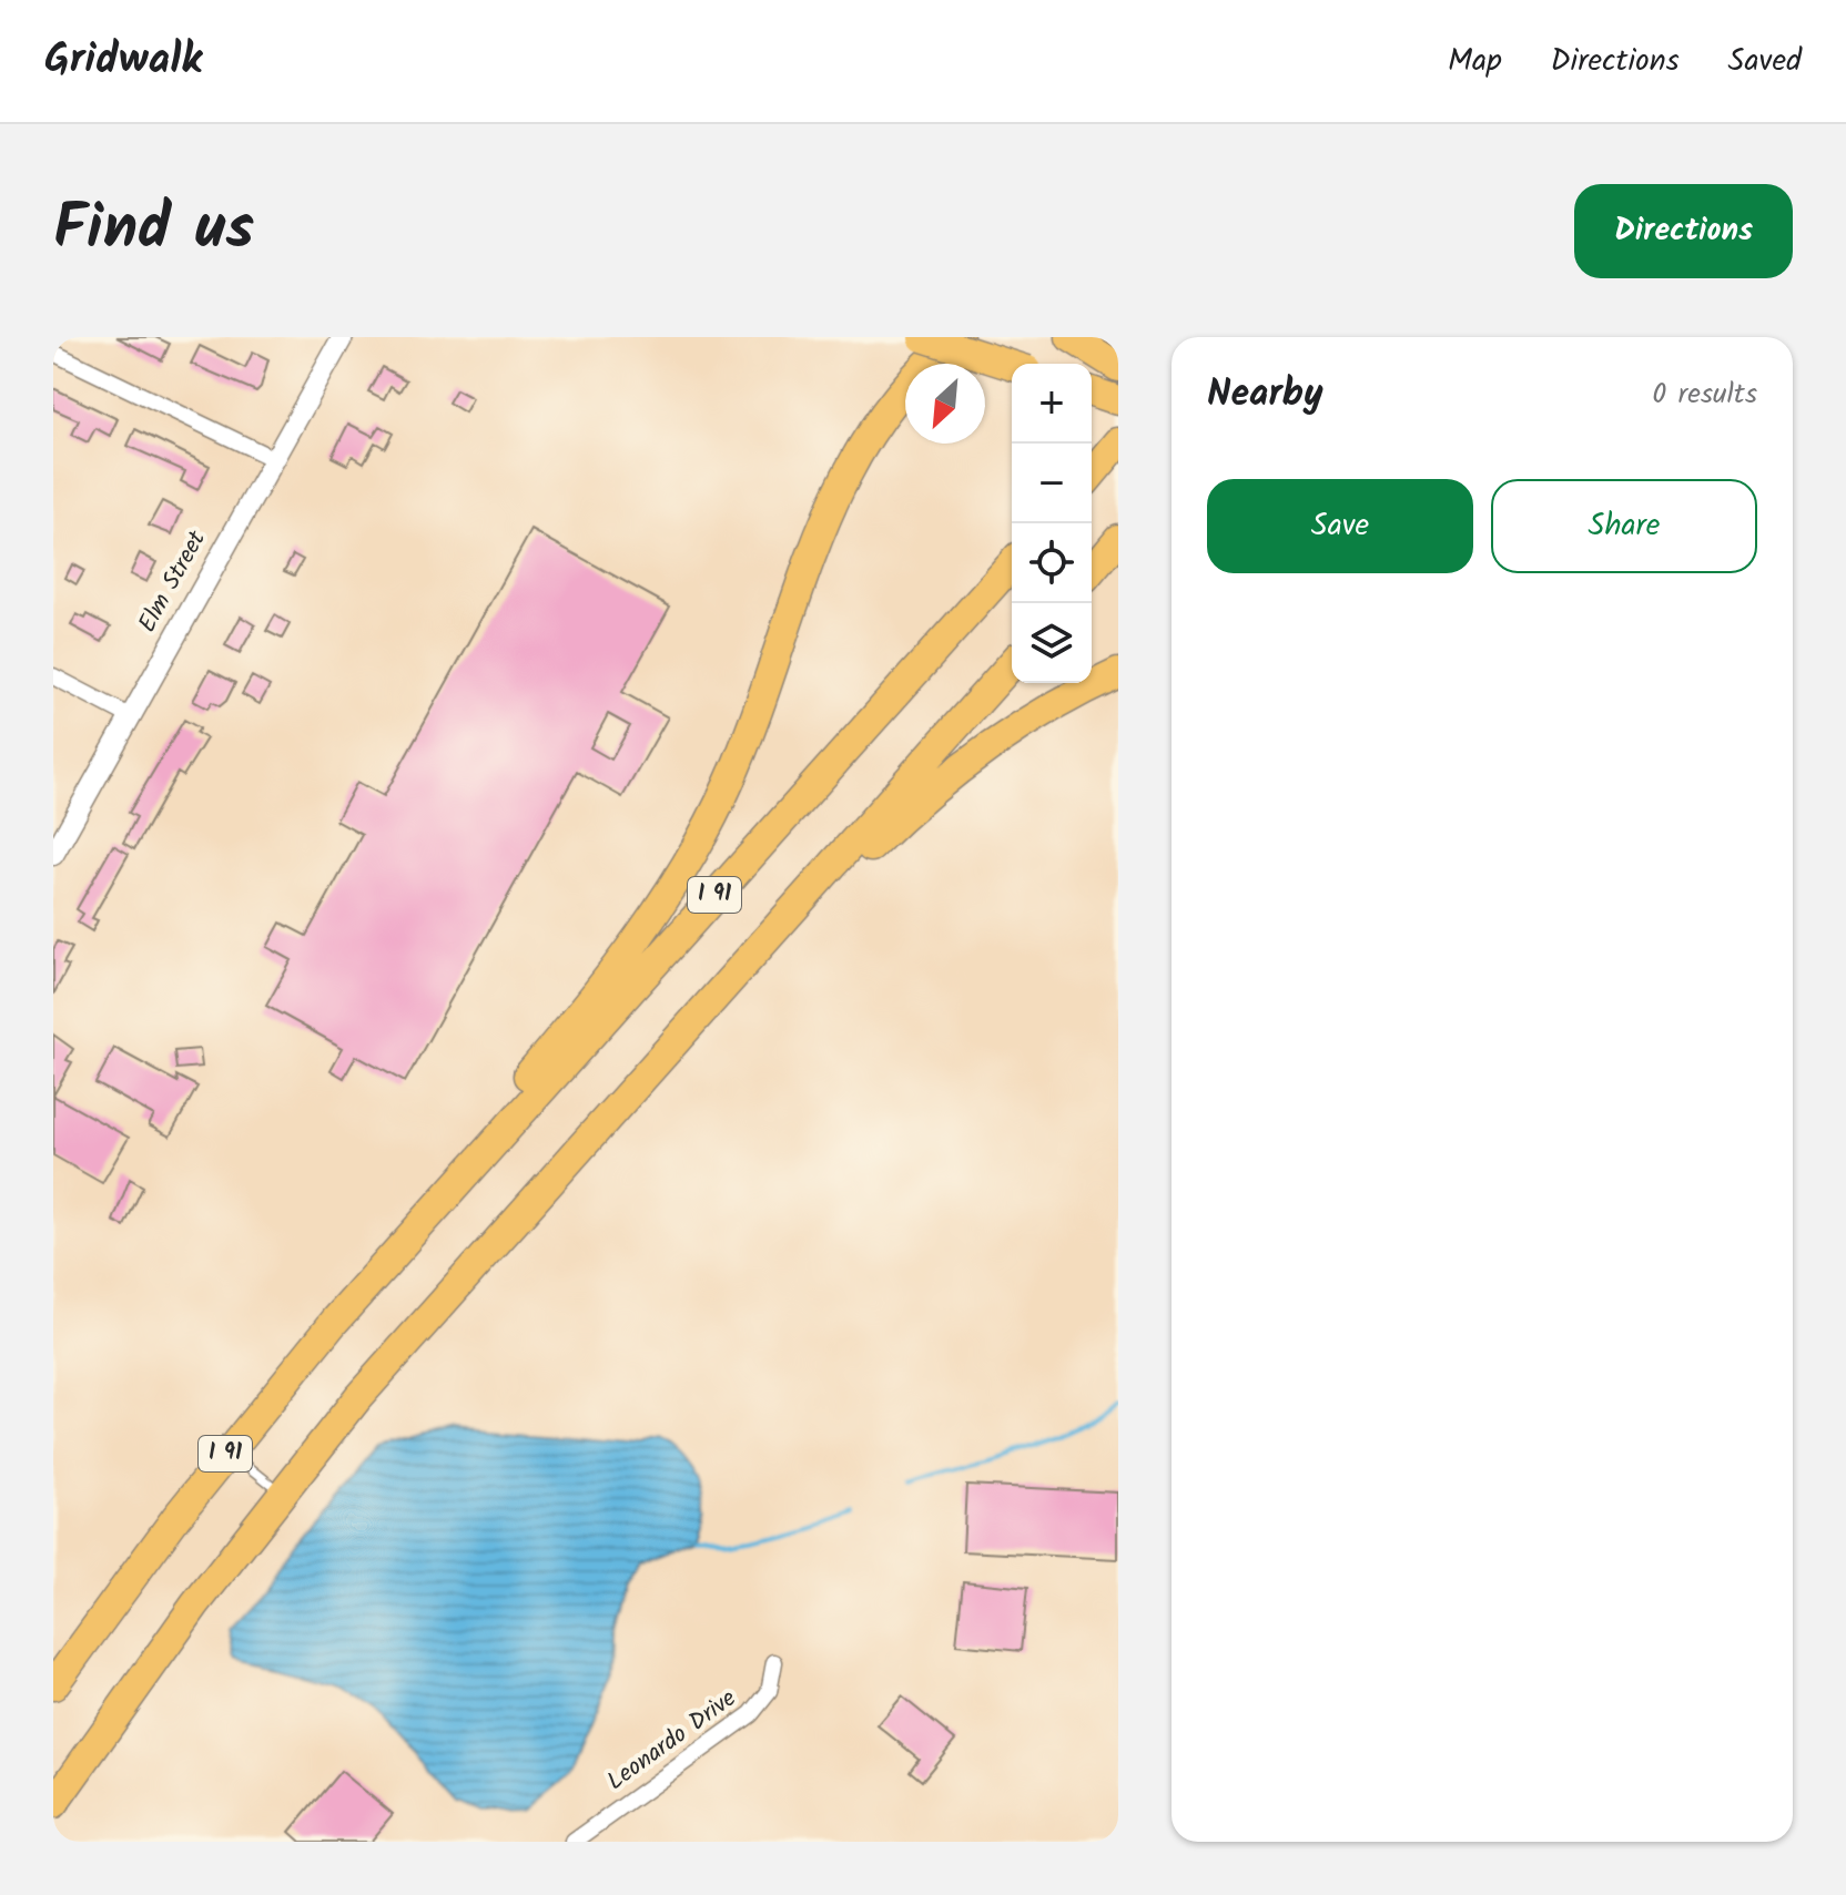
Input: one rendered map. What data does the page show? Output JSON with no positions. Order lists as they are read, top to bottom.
{
  "streets": {
    "highway": ["I 91"],
    "street": ["Elm Street", "Leonardo Drive"]
  },
  "north": "bottom left",
  "page": {
    "header": "Gridwalk",
    "nav": ["Map", "Directions", "Saved"],
    "title": "Find us",
    "buttons": [
      "Directions",
      ["Save", "Share"]
    ],
    "heading": ["Nearby", "0 results"],
    "map_buttons": ["+", "−"]
  }
}
